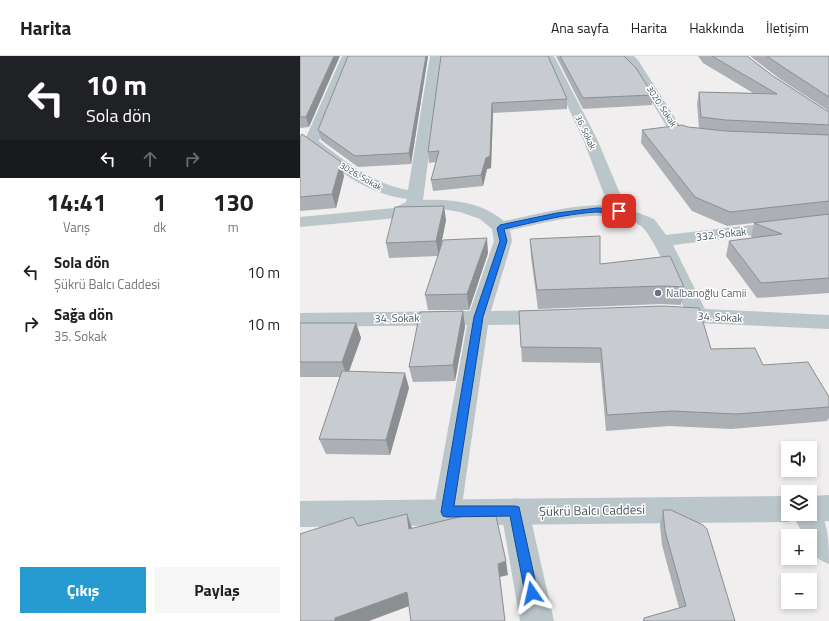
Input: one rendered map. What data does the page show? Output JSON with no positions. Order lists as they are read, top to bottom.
{
  "streets": {
    "street": [
      "3020. Sokak",
      "36. Sokak",
      "3026. Sokak",
      "332. Sokak",
      "34. Sokak",
      "Şükrü Balcı Caddesi"
    ]
  },
  "places": ["Nalbanoğlu Camii"],
  "page": {
    "header": "Harita",
    "nav": [
      "Ana sayfa",
      "Harita",
      "Hakkında",
      "İletişim"
    ],
    "turn": ["10 m", "Sola dön"],
    "eta": [
      "14:41",
      "Varış",
      "1",
      "dk",
      "130",
      "m"
    ],
    "list": [
      {
        "name": "Sola dön",
        "note": "Şükrü Balcı Caddesi",
        "value": "10 m"
      },
      {
        "name": "Sağa dön",
        "note": "35. Sokak",
        "value": "10 m"
      }
    ],
    "map_buttons": ["+", "−"],
    "buttons": ["Çıkış", "Paylaş"]
  }
}
